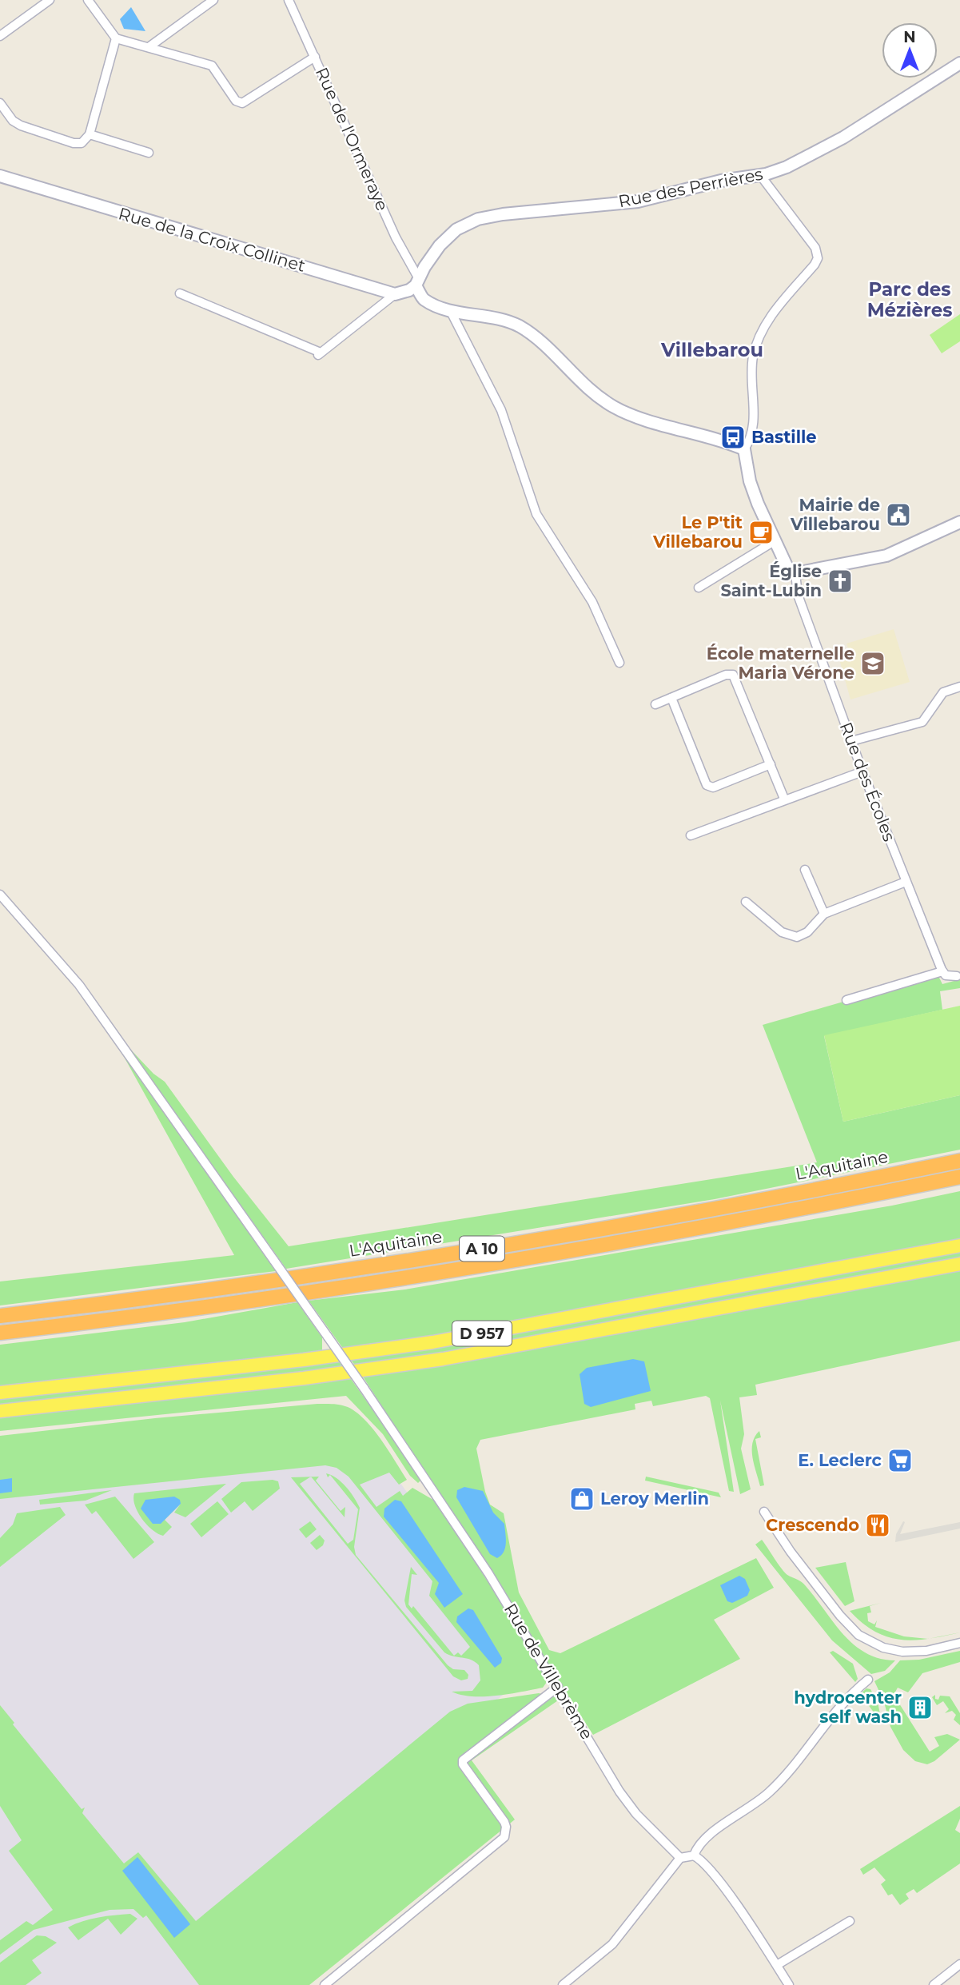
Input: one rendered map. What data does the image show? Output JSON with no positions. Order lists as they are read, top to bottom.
{
  "streets": {
    "highway": ["L'Aquitaine", "A 10"],
    "main road": ["D 957"],
    "street": [
      "Rue de l'Ormeraye",
      "Rue des Perrières",
      "Rue de la Croix Collinet",
      "Rue des Écoles",
      "Rue de Villebrème"
    ]
  },
  "crossings": [
    ["Rue de l'Ormeraye", "Rue des Perrières"]
  ],
  "districts": ["Parc des Mézières", "Villebarou"],
  "places": {
    "bus stop": ["Bastille"],
    "public building": ["Mairie de Villebarou"],
    "cafe": ["Le P'tit Villebarou"],
    "church": ["Église Saint-Lubin"],
    "school or university": ["École maternelle Maria Vérone"],
    "supermarket": ["E. Leclerc"],
    "shop": ["Leroy Merlin"],
    "restaurant": ["Crescendo"],
    "building": ["hydrocenter self wash"]
  },
  "north": "top"
}
